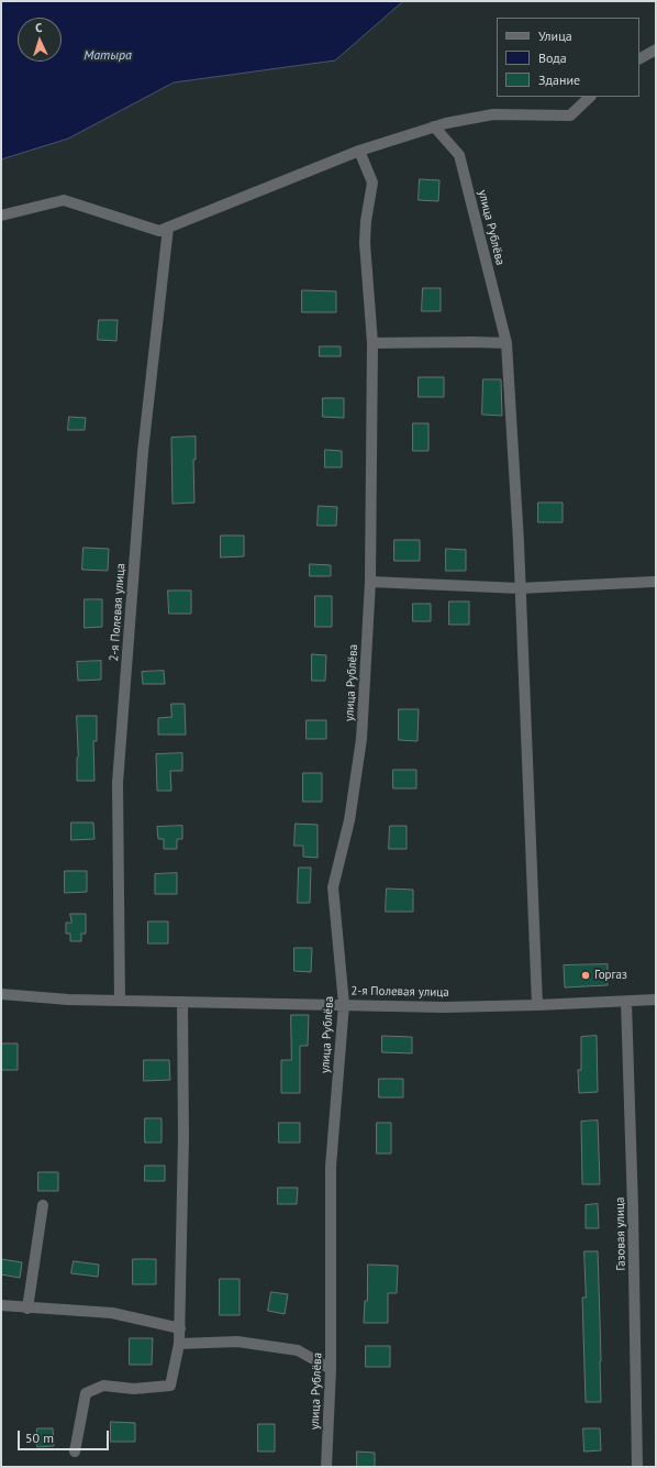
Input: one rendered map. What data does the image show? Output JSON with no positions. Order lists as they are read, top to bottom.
{
  "streets": {
    "street": ["улица Рублёва", "2-я Полевая улица", "Газовая улица"]
  },
  "crossings": [
    ["улица Рублёва", "2-я Полевая улица"],
    ["2-я Полевая улица", "Газовая улица"]
  ],
  "water": ["Матыра"],
  "places": ["Горгаз"],
  "legend": ["Улица", "Вода", "Здание"],
  "scale_bar": "50 m",
  "north": "top"
}
